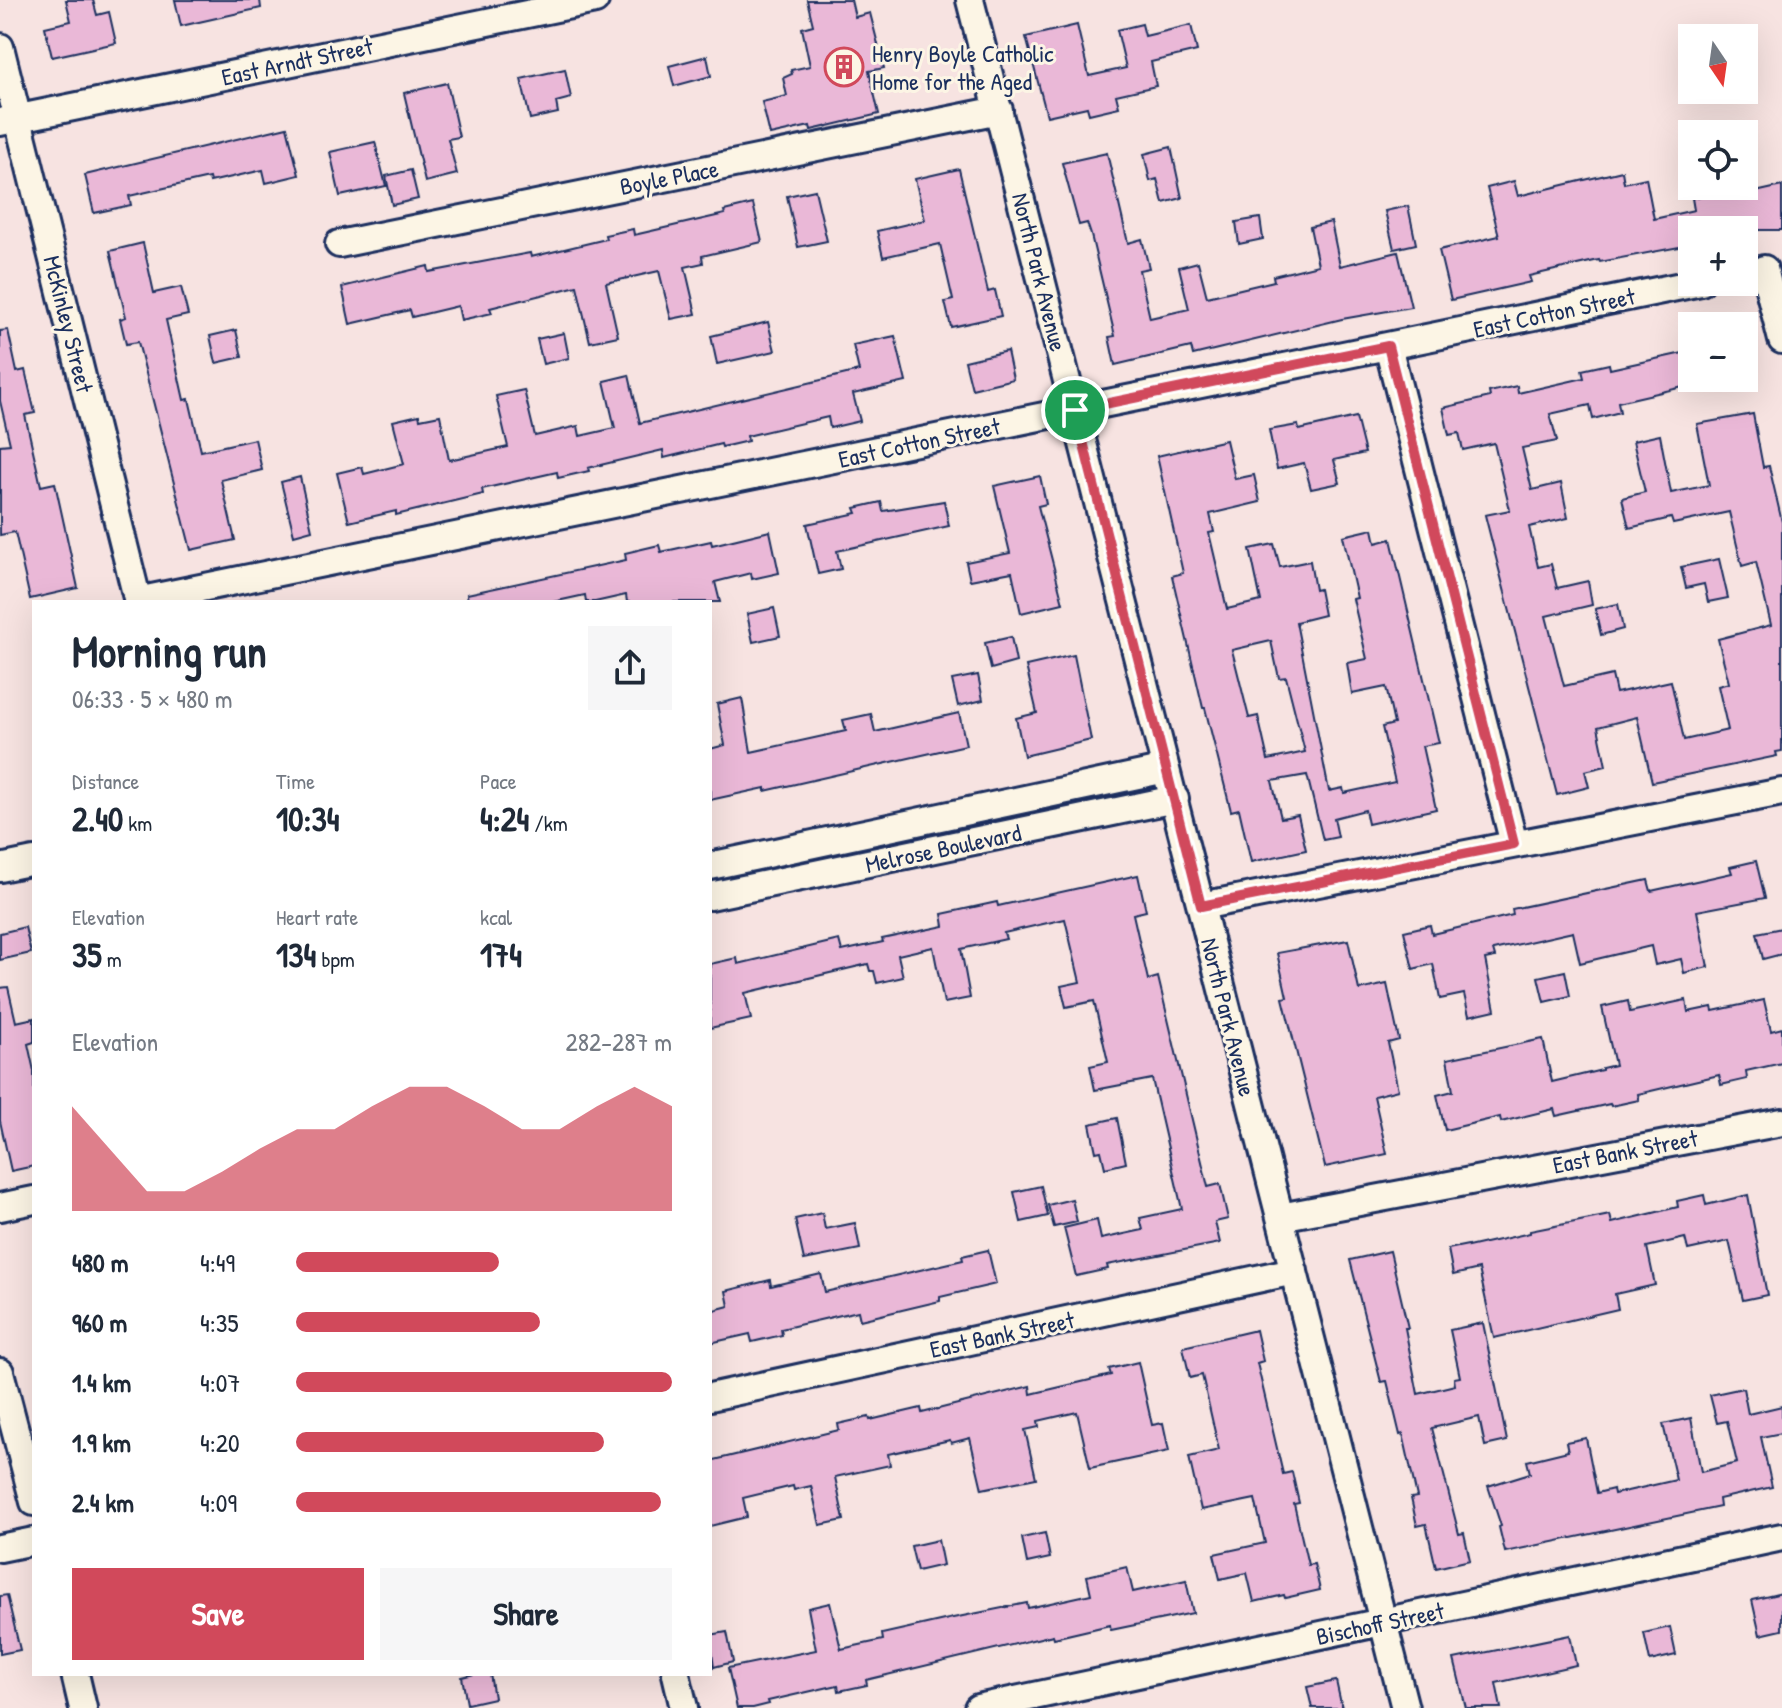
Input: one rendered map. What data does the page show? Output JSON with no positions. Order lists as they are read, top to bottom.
{
  "streets": {
    "street": [
      "East Arndt Street",
      "Boyle Place",
      "North Park Avenue",
      "East Cotton Street",
      "McKinley Street",
      "Melrose Boulevard",
      "East Bank Street",
      "Bischoff Street"
    ]
  },
  "crossings": [
    ["East Arndt Street", "McKinley Street"],
    ["Boyle Place", "North Park Avenue"],
    ["North Park Avenue", "East Cotton Street"],
    ["North Park Avenue", "Melrose Boulevard"],
    ["North Park Avenue", "East Bank Street"],
    ["North Park Avenue", "Bischoff Street"]
  ],
  "places": {
    "building": ["Henry Boyle Catholic Home for the Aged"]
  },
  "north": "bottom",
  "page": {
    "map_buttons": ["+", "−"],
    "heading": ["Morning run", "06:33 · 5 × 480 m"],
    "stats": [
      ["Distance", "2.40 km"],
      ["Time", "10:34"],
      ["Pace", "4:24 /km"],
      ["Elevation", "35 m"],
      ["Heart rate", "134 bpm"],
      ["kcal", "174"]
    ],
    "chart": ["Elevation", "282–287 m"],
    "list": [
      {
        "name": "480 m",
        "note": "4:49"
      },
      {
        "name": "960 m",
        "note": "4:35"
      },
      {
        "name": "1.4 km",
        "note": "4:07"
      },
      {
        "name": "1.9 km",
        "note": "4:20"
      },
      {
        "name": "2.4 km",
        "note": "4:09"
      }
    ],
    "buttons": ["Save", "Share"]
  }
}
